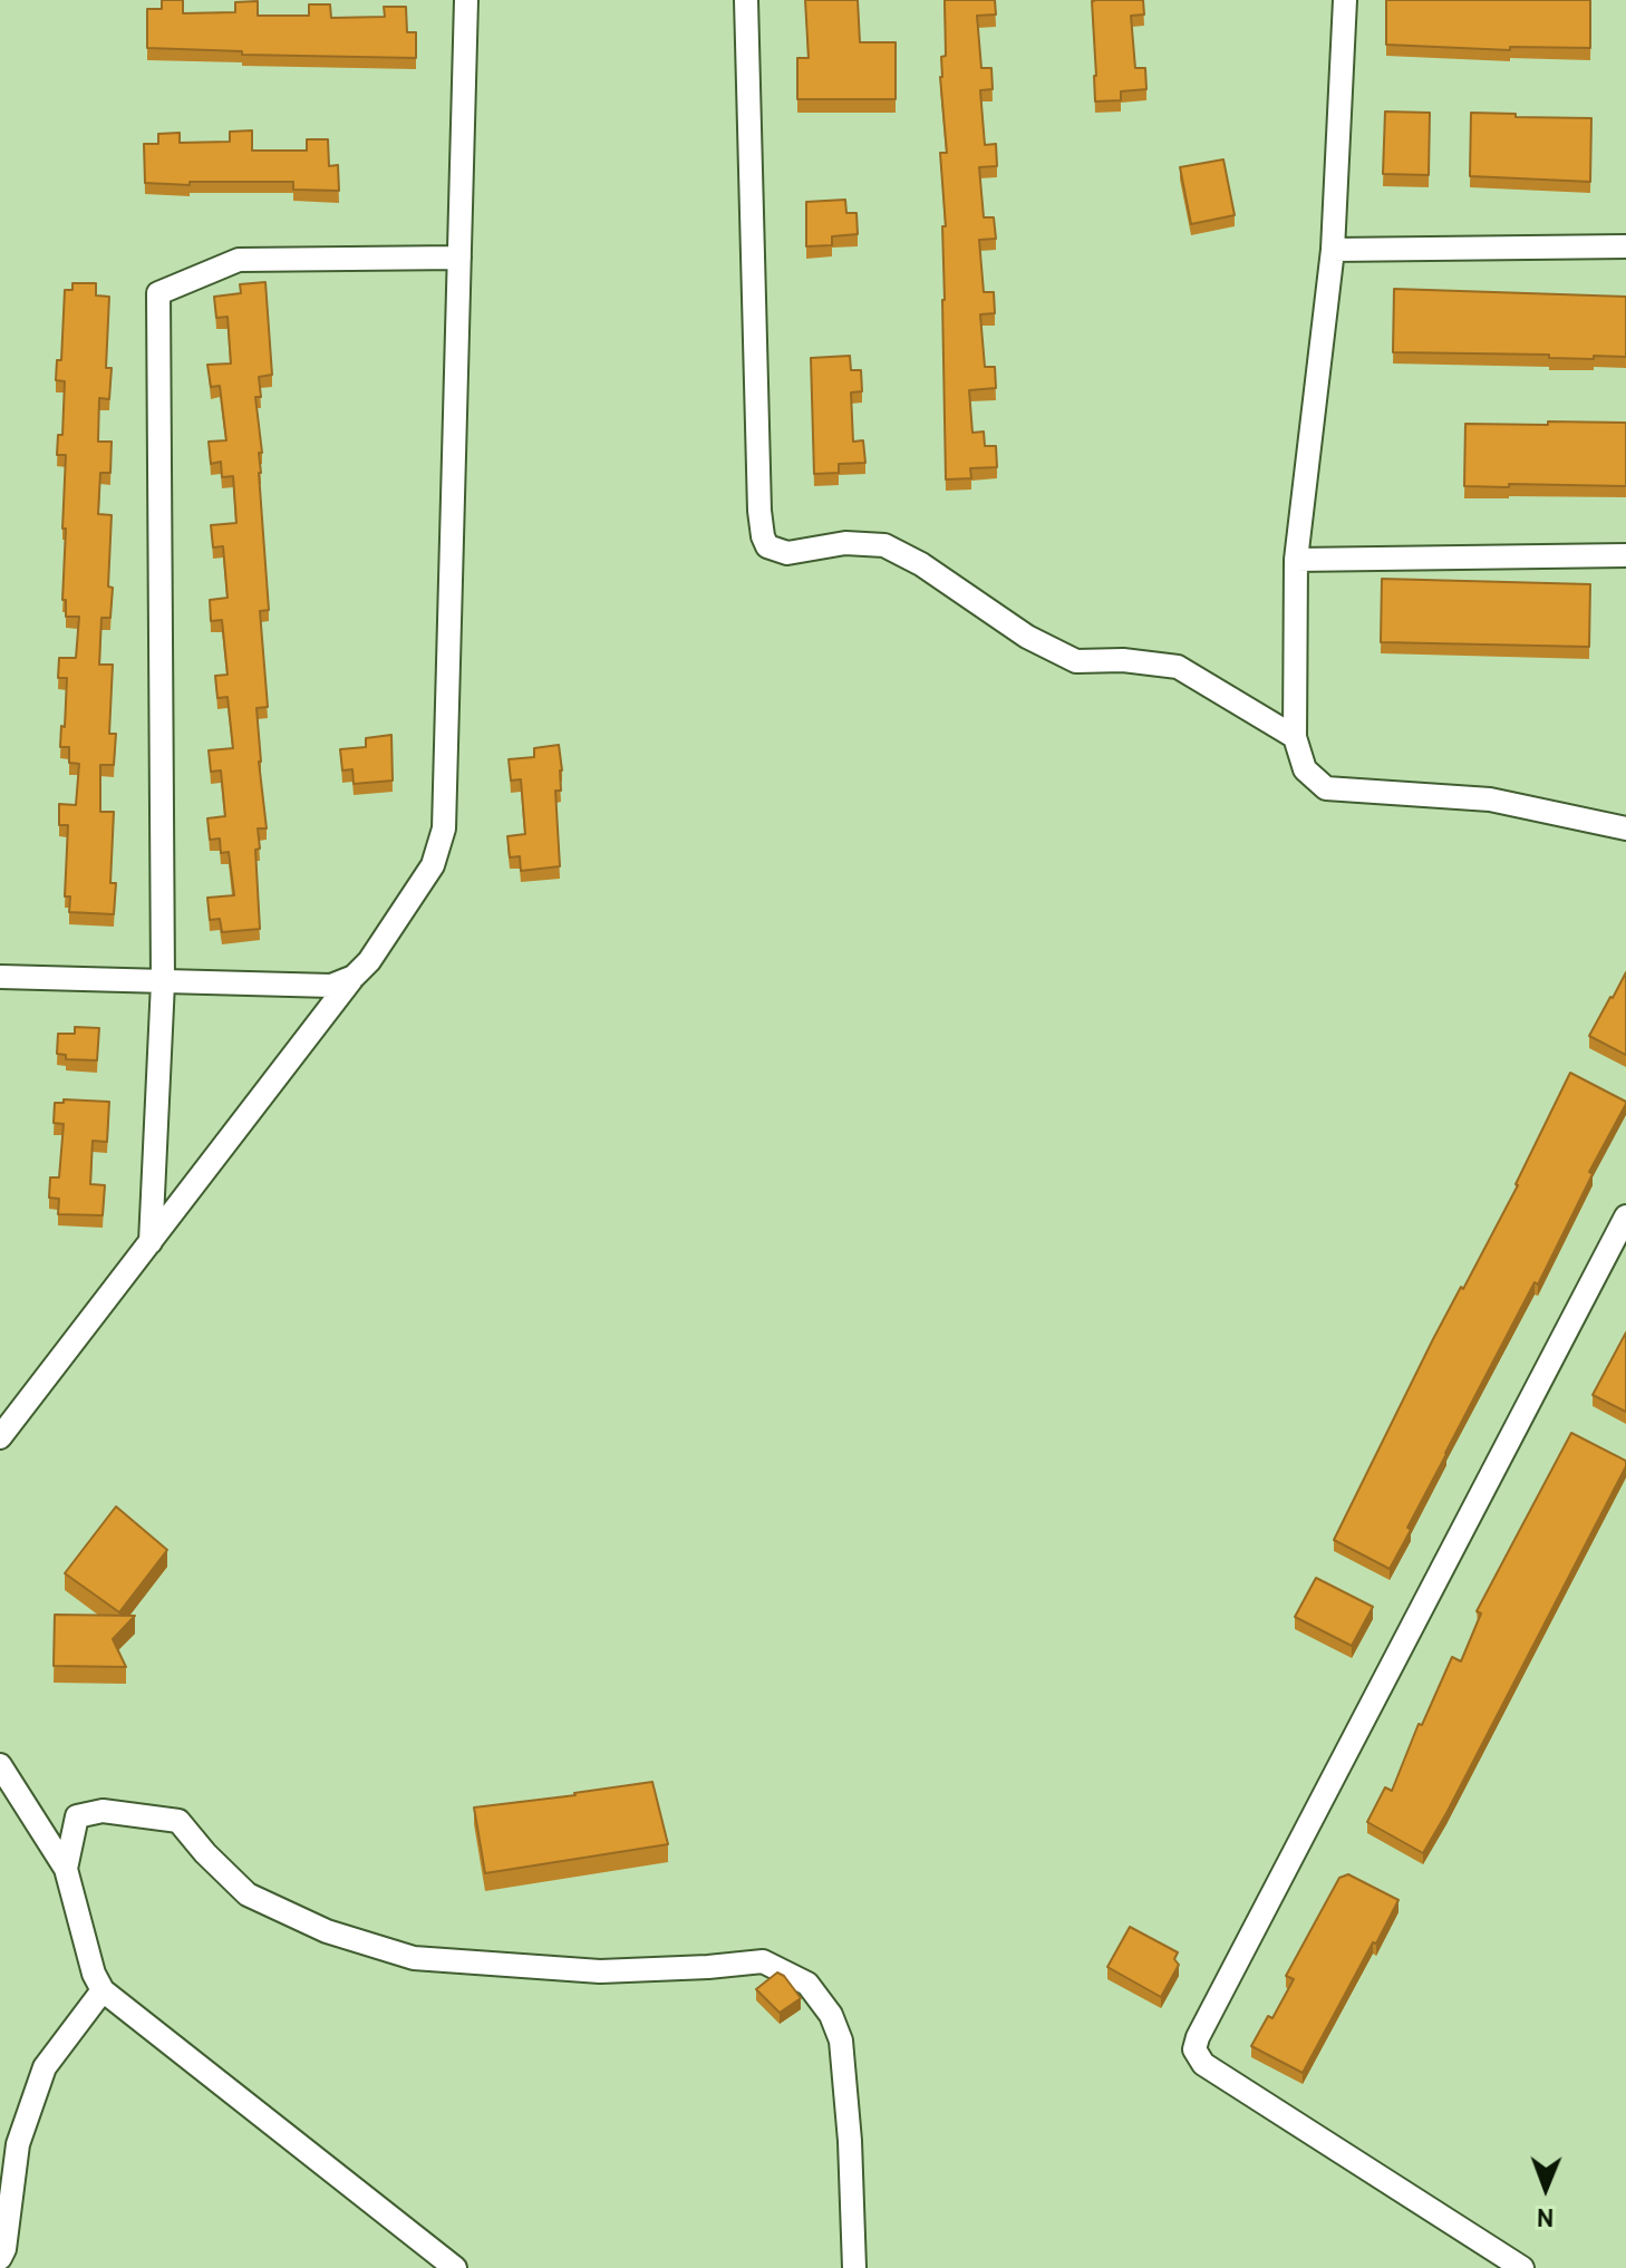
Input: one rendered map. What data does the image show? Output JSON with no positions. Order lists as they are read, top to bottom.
{
  "north": "bottom"
}
